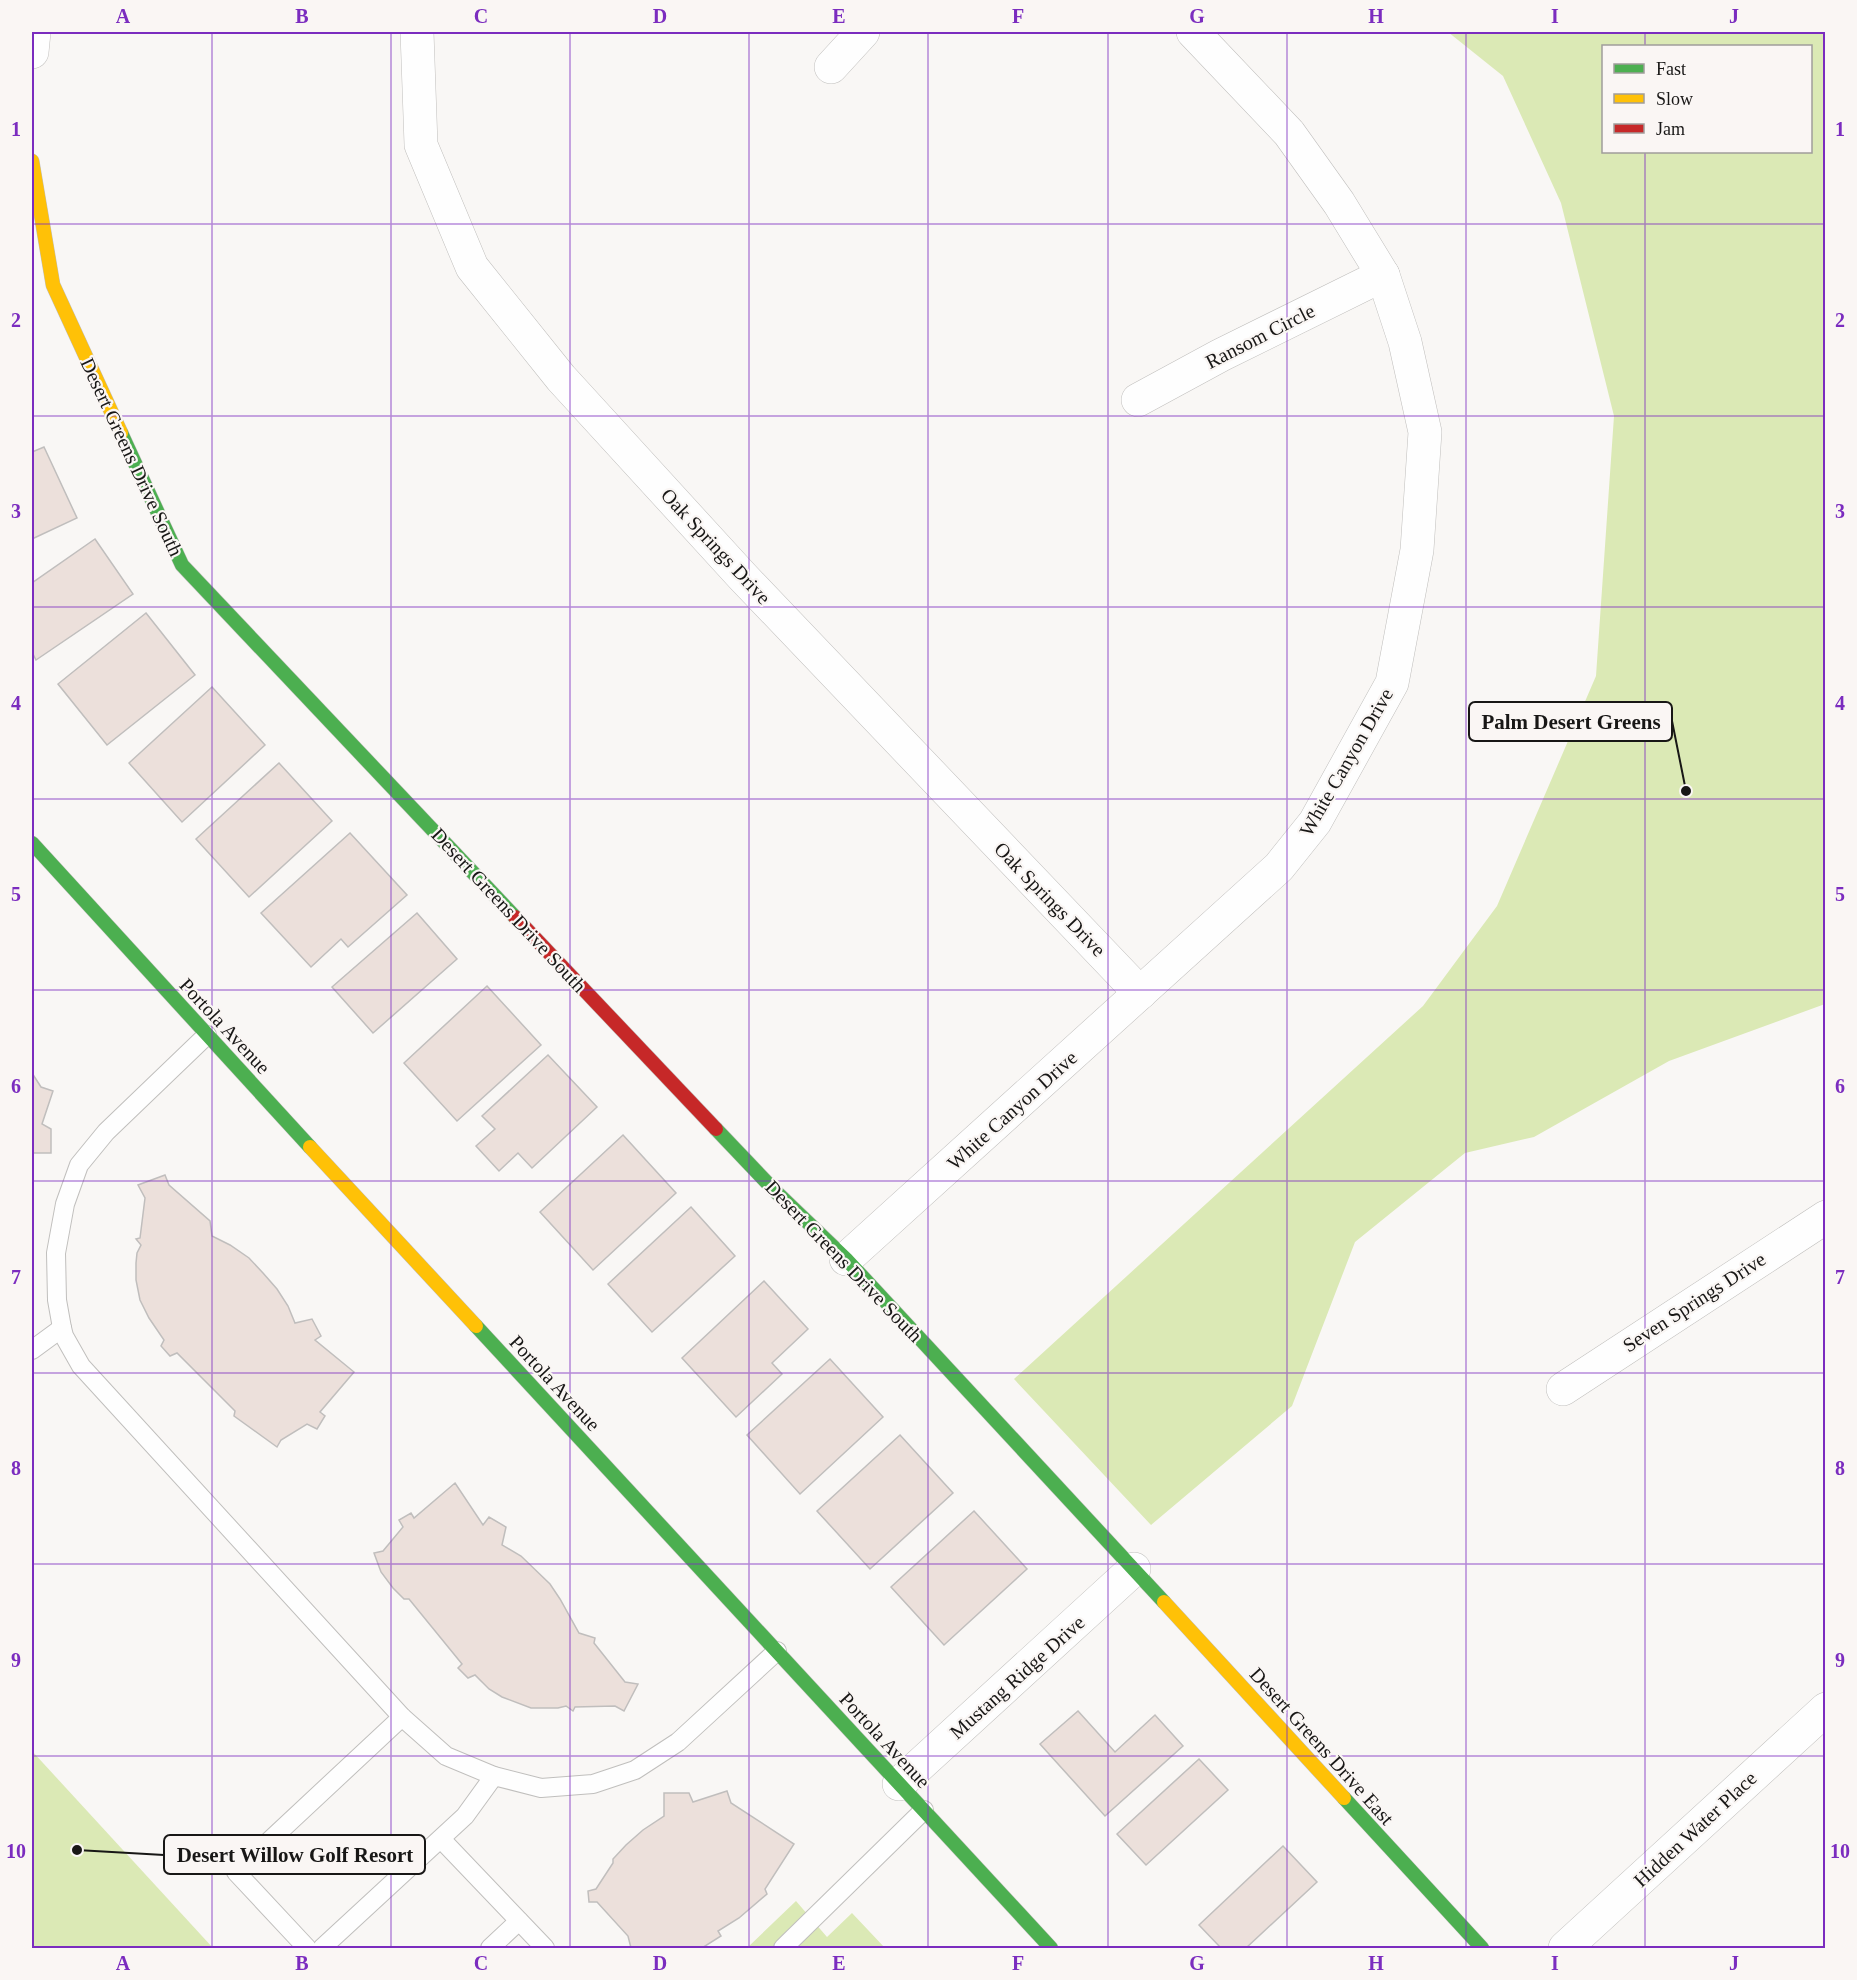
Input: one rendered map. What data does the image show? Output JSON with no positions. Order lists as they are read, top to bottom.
{
  "streets": {
    "street": [
      "Ransom Circle",
      "Desert Greens Drive South",
      "Oak Springs Drive",
      "White Canyon Drive",
      "Portola Avenue",
      "Seven Springs Drive",
      "Mustang Ridge Drive",
      "Desert Greens Drive East",
      "Hidden Water Place"
    ]
  },
  "crossings": [
    ["Ransom Circle", "White Canyon Drive"],
    ["Desert Greens Drive South", "White Canyon Drive"],
    ["Desert Greens Drive South", "Mustang Ridge Drive"],
    ["Desert Greens Drive South", "Desert Greens Drive East"],
    ["Oak Springs Drive", "White Canyon Drive"],
    ["Portola Avenue", "Mustang Ridge Drive"],
    ["Mustang Ridge Drive", "Desert Greens Drive East"]
  ],
  "places": ["Palm Desert Greens", "Desert Willow Golf Resort"],
  "legend": ["Fast", "Slow", "Jam"],
  "grid": {
    "columns": [
      "A",
      "B",
      "C",
      "D",
      "E",
      "F",
      "G",
      "H",
      "I",
      "J"
    ],
    "rows": [
      "1",
      "2",
      "3",
      "4",
      "5",
      "6",
      "7",
      "8",
      "9",
      "10"
    ]
  }
}
